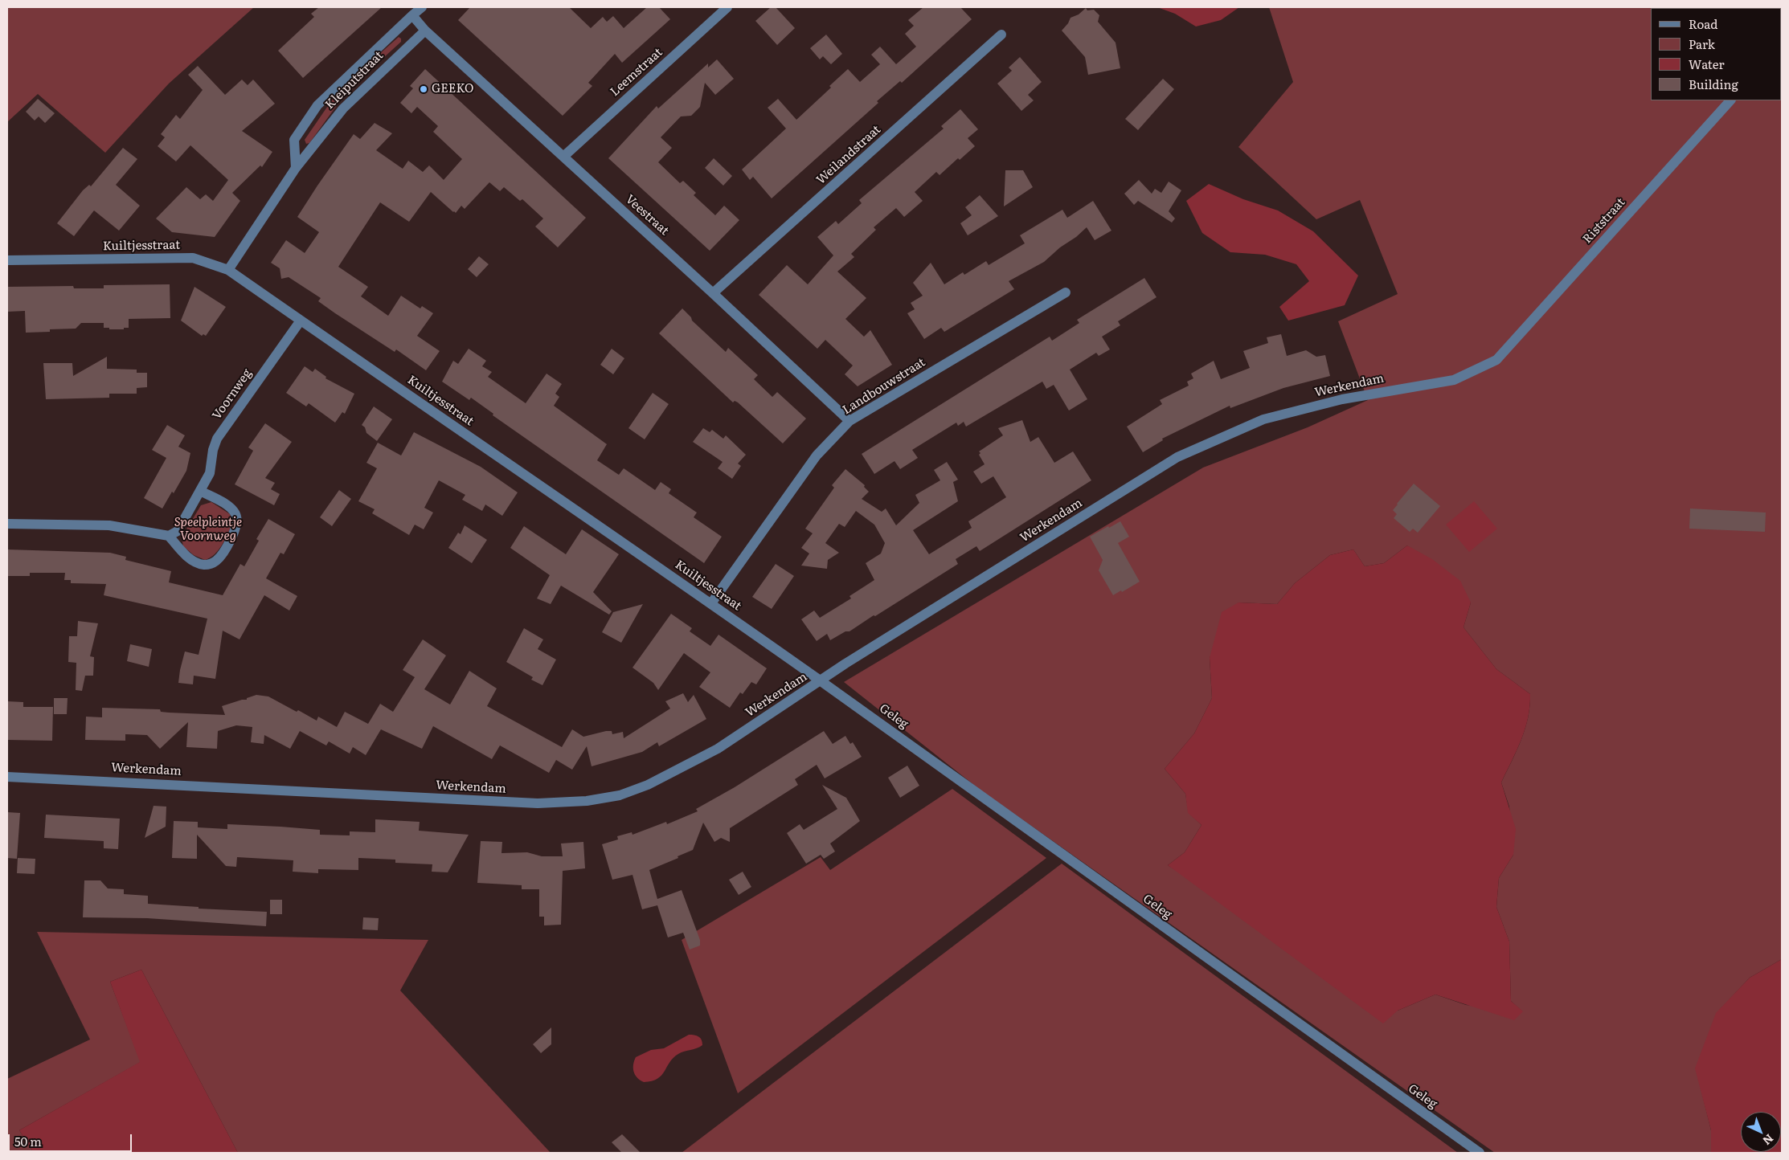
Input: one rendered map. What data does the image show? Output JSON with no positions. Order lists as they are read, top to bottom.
{
  "streets": {
    "street": [
      "Leemstraat",
      "Kleiputstraat",
      "Weilandstraat",
      "Veestraat",
      "Riststraat",
      "Kuiltjesstraat",
      "Werkendam",
      "Landbouwstraat",
      "Voornweg",
      "Geleg"
    ]
  },
  "crossings": [
    ["Leemstraat", "Veestraat"],
    ["Kleiputstraat", "Veestraat"],
    ["Kleiputstraat", "Kuiltjesstraat"],
    ["Weilandstraat", "Veestraat"],
    ["Veestraat", "Landbouwstraat"],
    ["Riststraat", "Werkendam"],
    ["Kuiltjesstraat", "Werkendam"],
    ["Kuiltjesstraat", "Landbouwstraat"],
    ["Kuiltjesstraat", "Voornweg"],
    ["Kuiltjesstraat", "Geleg"],
    ["Werkendam", "Geleg"]
  ],
  "parks": ["Speelpleintje Voornweg"],
  "places": ["GEEKO"],
  "legend": [
    "Road",
    "Park",
    "Water",
    "Building"
  ],
  "scale_bar": "50 m",
  "north": "bottom right"
}
